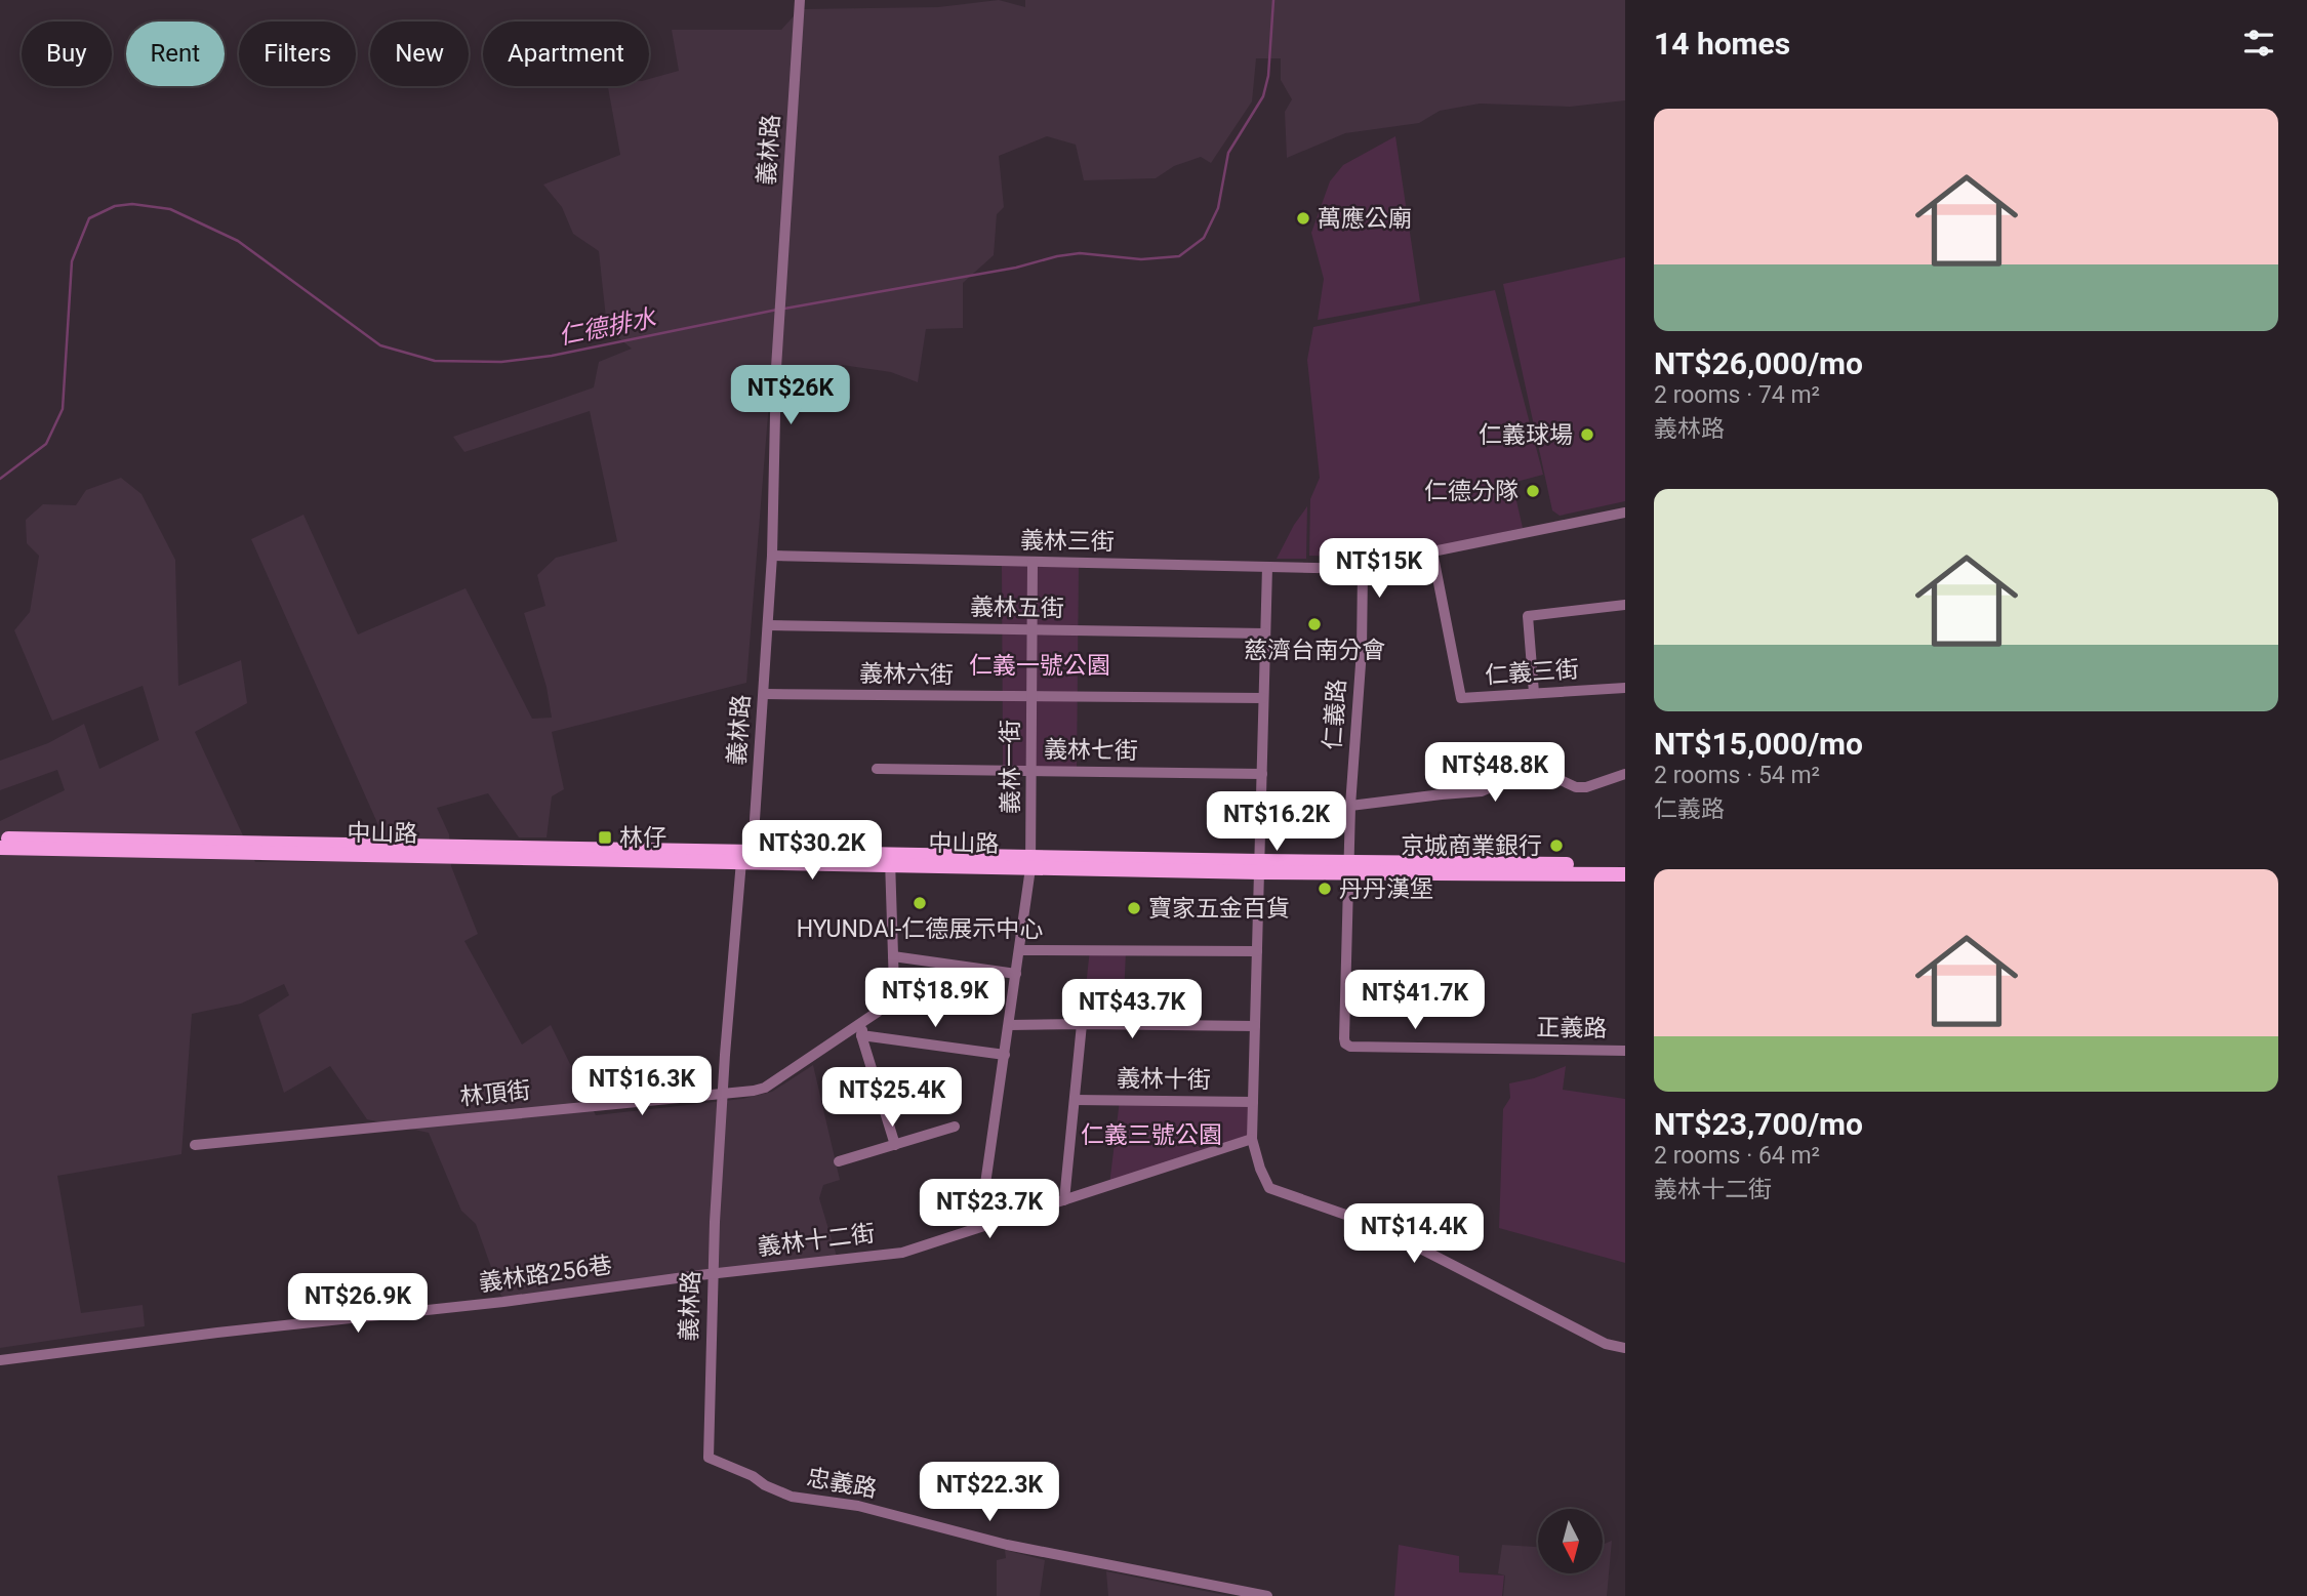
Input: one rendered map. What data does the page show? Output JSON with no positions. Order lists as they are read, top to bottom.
{
  "streets": {
    "main road": ["中山路"],
    "street": [
      "義林路",
      "義林三街",
      "義林五街",
      "仁義三街",
      "義林六街",
      "仁義路",
      "義林七街",
      "義林一街",
      "正義路",
      "義林十街",
      "林頂街",
      "義林十二街",
      "義林路256巷",
      "忠義路"
    ]
  },
  "crossings": [
    ["義林路", "義林三街"],
    ["義林路", "義林五街"],
    ["義林路", "義林六街"],
    ["義林路", "中山路"],
    ["義林路", "林頂街"],
    ["義林路", "義林十二街"],
    ["義林路", "義林路256巷"],
    ["義林路", "忠義路"],
    ["義林三街", "仁義路"],
    ["義林三街", "義林一街"],
    ["義林五街", "義林一街"],
    ["義林六街", "義林一街"],
    ["仁義路", "中山路"],
    ["仁義路", "正義路"],
    ["義林七街", "義林一街"],
    ["義林一街", "中山路"],
    ["義林一街", "義林十二街"],
    ["中山路", "正義路"],
    ["中山路", "林頂街"],
    ["義林十二街", "義林路256巷"]
  ],
  "water": ["仁德排水"],
  "parks": ["仁義一號公園", "仁義三號公園"],
  "places": {
    "other": [
      "萬應公廟",
      "仁義球場",
      "仁德分隊",
      "慈濟台南分會",
      "京城商業銀行",
      "丹丹漢堡",
      "HYUNDAI-仁德展示中心",
      "寶家五金百貨"
    ],
    "transit": ["林仔"]
  },
  "north": "bottom",
  "page": {
    "heading": "14 homes",
    "chip": [
      "Buy",
      "Rent",
      "Filters",
      "New",
      "Apartment"
    ],
    "list": [
      {
        "name": "NT$26,000/mo",
        "note": "2 rooms · 74 m² · 義林路"
      },
      {
        "name": "NT$15,000/mo",
        "note": "2 rooms · 54 m² · 仁義路"
      },
      {
        "name": "NT$23,700/mo",
        "note": "2 rooms · 64 m² · 義林十二街"
      }
    ],
    "price": [
      "NT$26K",
      "NT$15K",
      "NT$48.8K",
      "NT$16.2K",
      "NT$30.2K",
      "NT$18.9K",
      "NT$41.7K",
      "NT$43.7K",
      "NT$16.3K",
      "NT$25.4K",
      "NT$23.7K",
      "NT$14.4K",
      "NT$26.9K",
      "NT$22.3K"
    ]
  }
}
